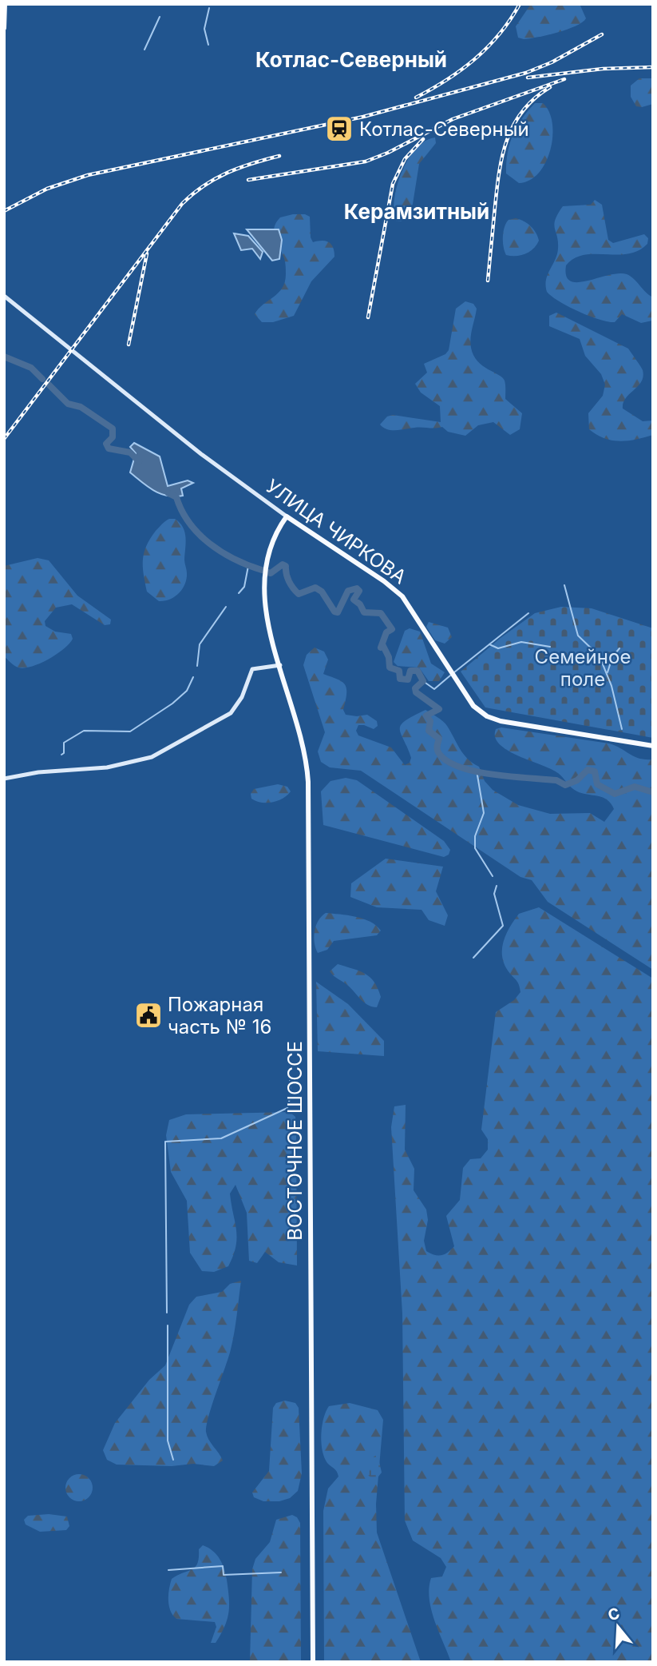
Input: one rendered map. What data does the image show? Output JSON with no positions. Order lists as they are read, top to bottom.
{
  "streets": {
    "main road": ["УЛИЦА ЧИРКОВА", "ВОСТОЧНОЕ ШОССЕ"]
  },
  "crossings": [
    ["УЛИЦА ЧИРКОВА", "ВОСТОЧНОЕ ШОССЕ"]
  ],
  "districts": ["Котлас-Северный", "Керамзитный"],
  "parks": ["Семейное поле"],
  "places": {
    "station": ["Котлас-Северный"],
    "public building": ["Пожарная часть № 16"]
  },
  "north": "top"
}
